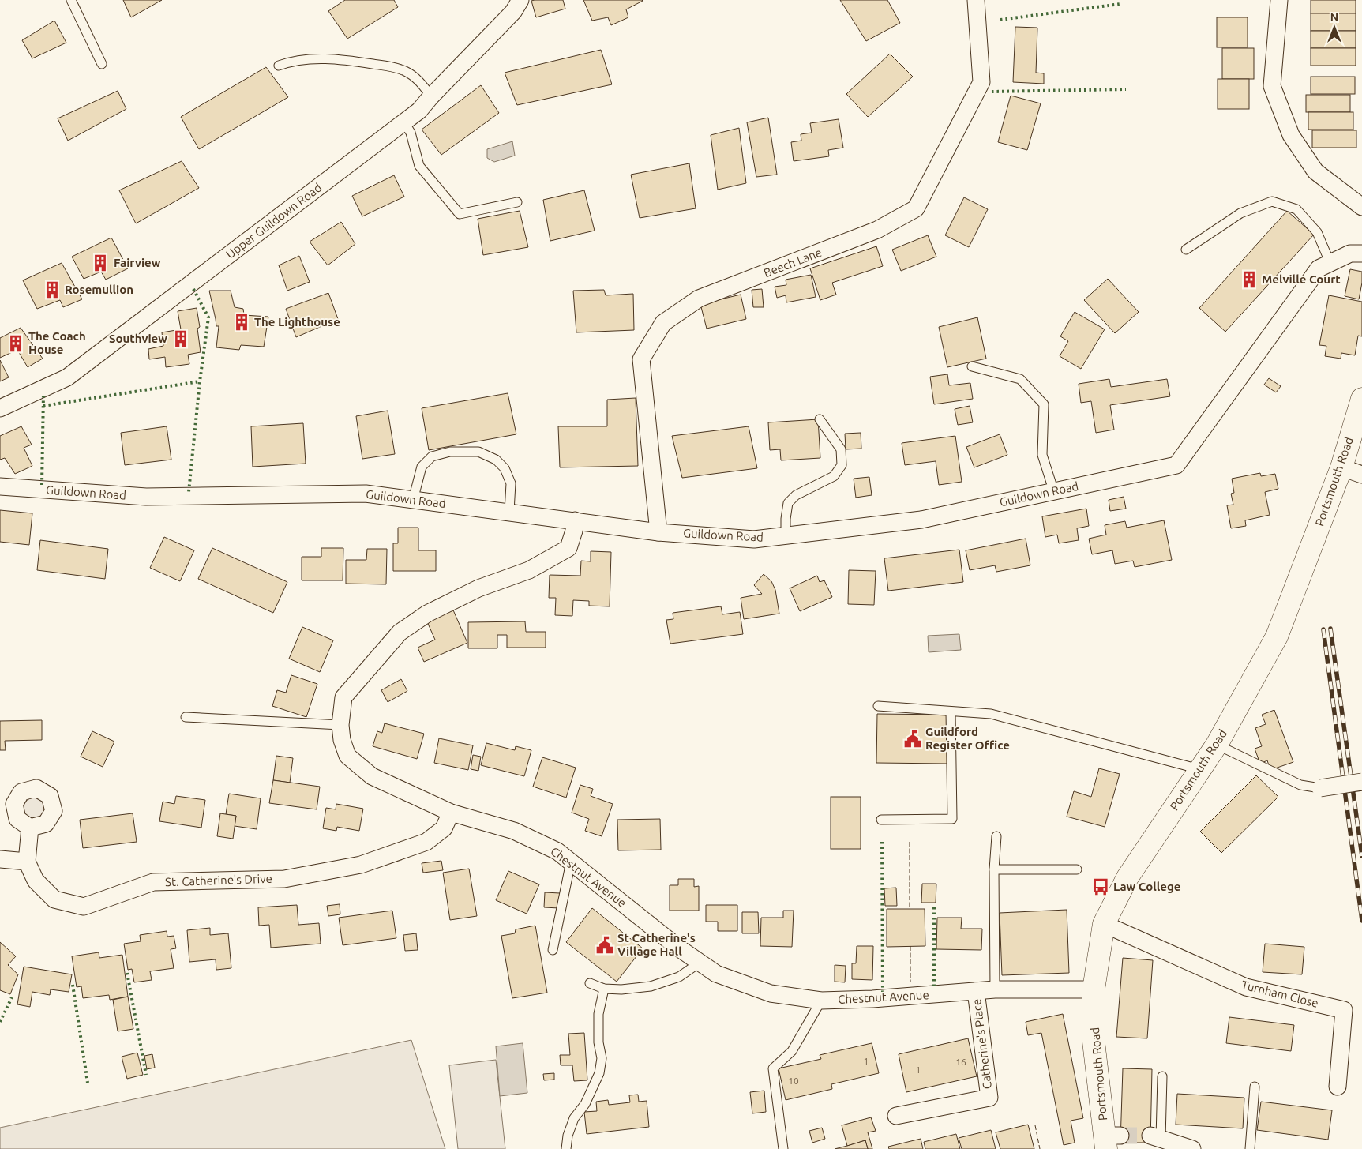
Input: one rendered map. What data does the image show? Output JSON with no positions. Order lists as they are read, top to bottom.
{
  "streets": {
    "main road": ["Portsmouth Road"],
    "street": [
      "Upper Guildown Road",
      "Beech Lane",
      "Guildown Road",
      "Chestnut Avenue",
      "St. Catherine's Drive",
      "Turnham Close",
      "Catherine's Place"
    ]
  },
  "crossings": [
    ["Beech Lane", "Guildown Road"],
    ["Portsmouth Road", "Chestnut Avenue"],
    ["Portsmouth Road", "Turnham Close"],
    ["Guildown Road", "Chestnut Avenue"],
    ["Chestnut Avenue", "St. Catherine's Drive"],
    ["Chestnut Avenue", "Catherine's Place"]
  ],
  "places": {
    "building": [
      "Fairview",
      "Melville Court",
      "Rosemullion",
      "The Lighthouse",
      "Southview",
      "The Coach House"
    ],
    "public building": ["Guildford Register Office", "St Catherine's Village Hall"],
    "bus stop": ["Law College"]
  },
  "house_numbers": [
    "1",
    "16",
    "1",
    "10"
  ],
  "north": "top"
}
